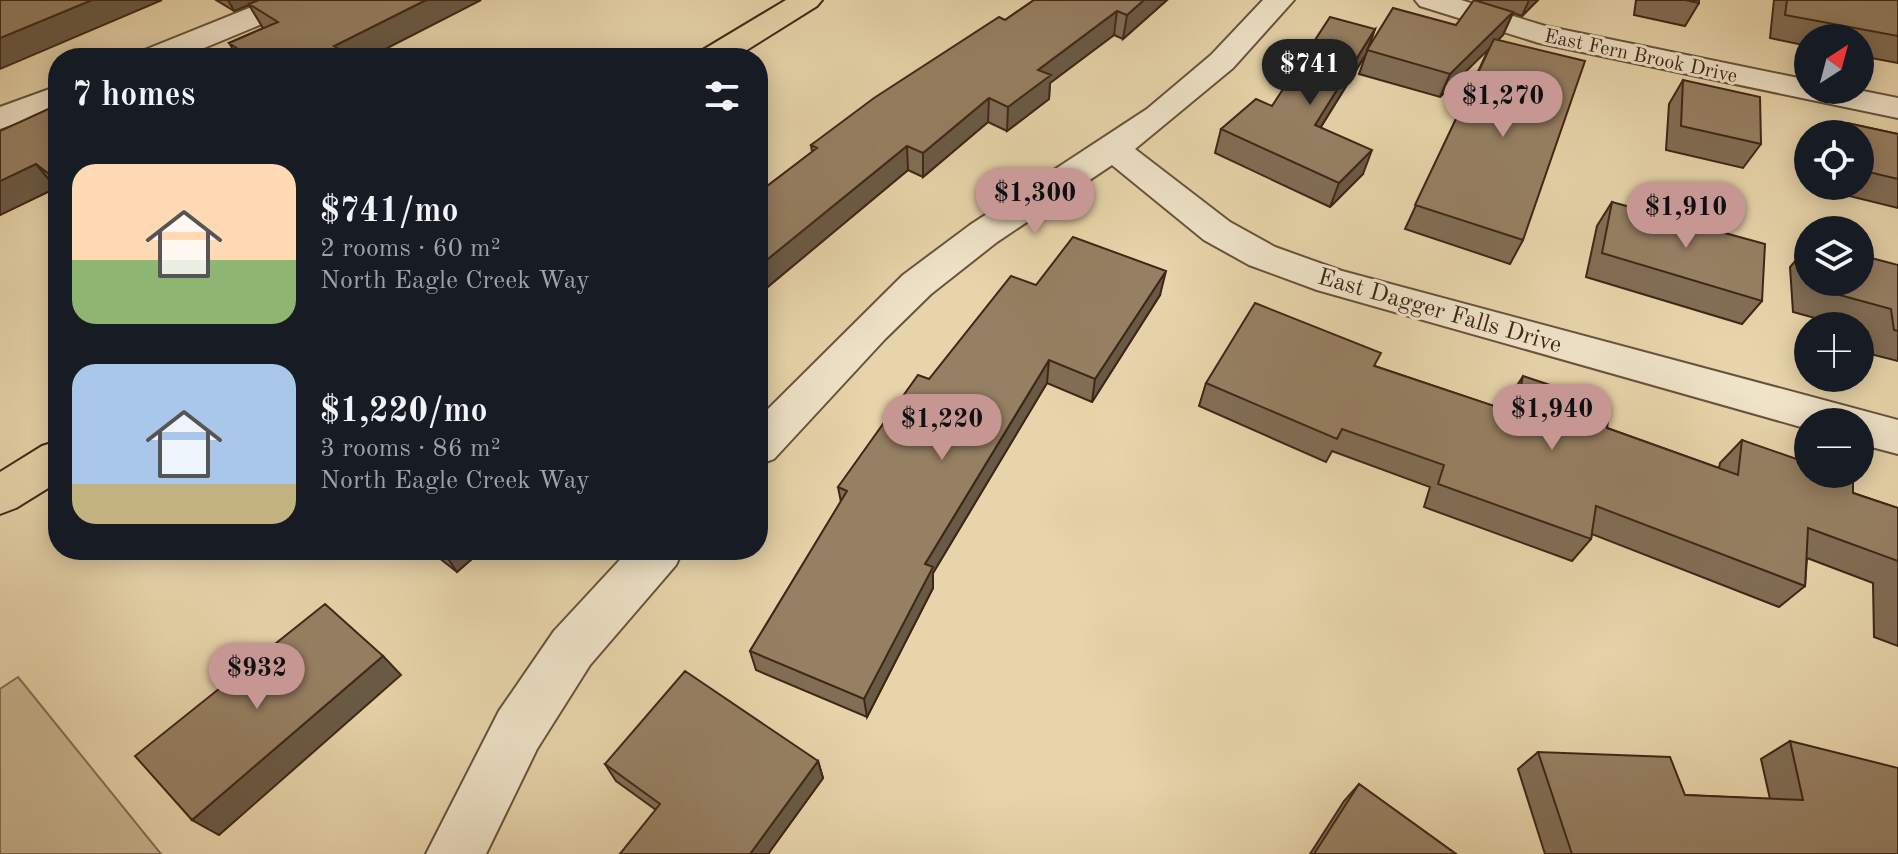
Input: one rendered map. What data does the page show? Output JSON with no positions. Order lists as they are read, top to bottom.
{
  "streets": {
    "street": ["East Fern Brook Drive", "East Dagger Falls Drive"]
  },
  "north": "top right",
  "page": {
    "map_buttons": ["+", "−"],
    "price": [
      "$741",
      "$1,270",
      "$1,300",
      "$1,910",
      "$1,940",
      "$1,220",
      "$932"
    ],
    "heading": "7 homes",
    "list": [
      {
        "name": "$741/mo",
        "note": "2 rooms · 60 m² · North Eagle Creek Way"
      },
      {
        "name": "$1,220/mo",
        "note": "3 rooms · 86 m² · North Eagle Creek Way"
      }
    ]
  }
}
